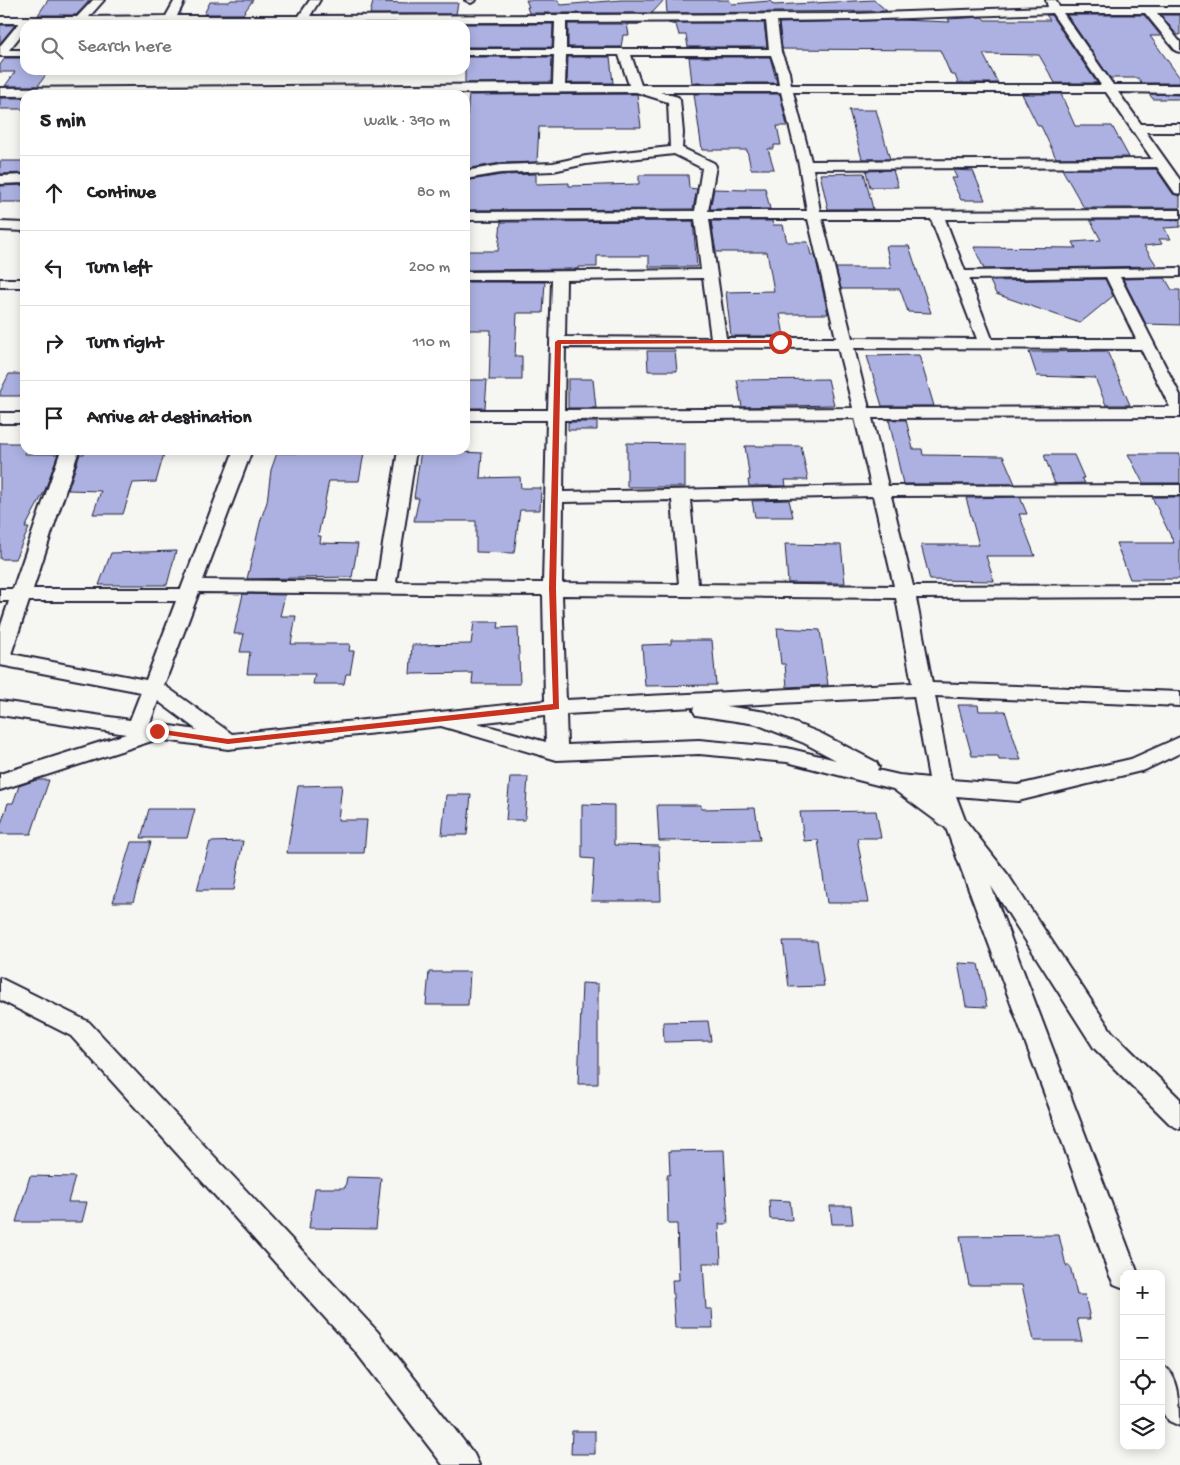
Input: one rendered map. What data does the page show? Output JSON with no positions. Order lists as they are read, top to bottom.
{
  "page": {
    "search": "Search here",
    "heading": ["5 min", "Walk · 390 m"],
    "list": [
      ["Continue", "80 m"],
      ["Turn left", "200 m"],
      ["Turn right", "110 m"],
      "Arrive at destination"
    ],
    "map_buttons": ["+", "−"]
  }
}
